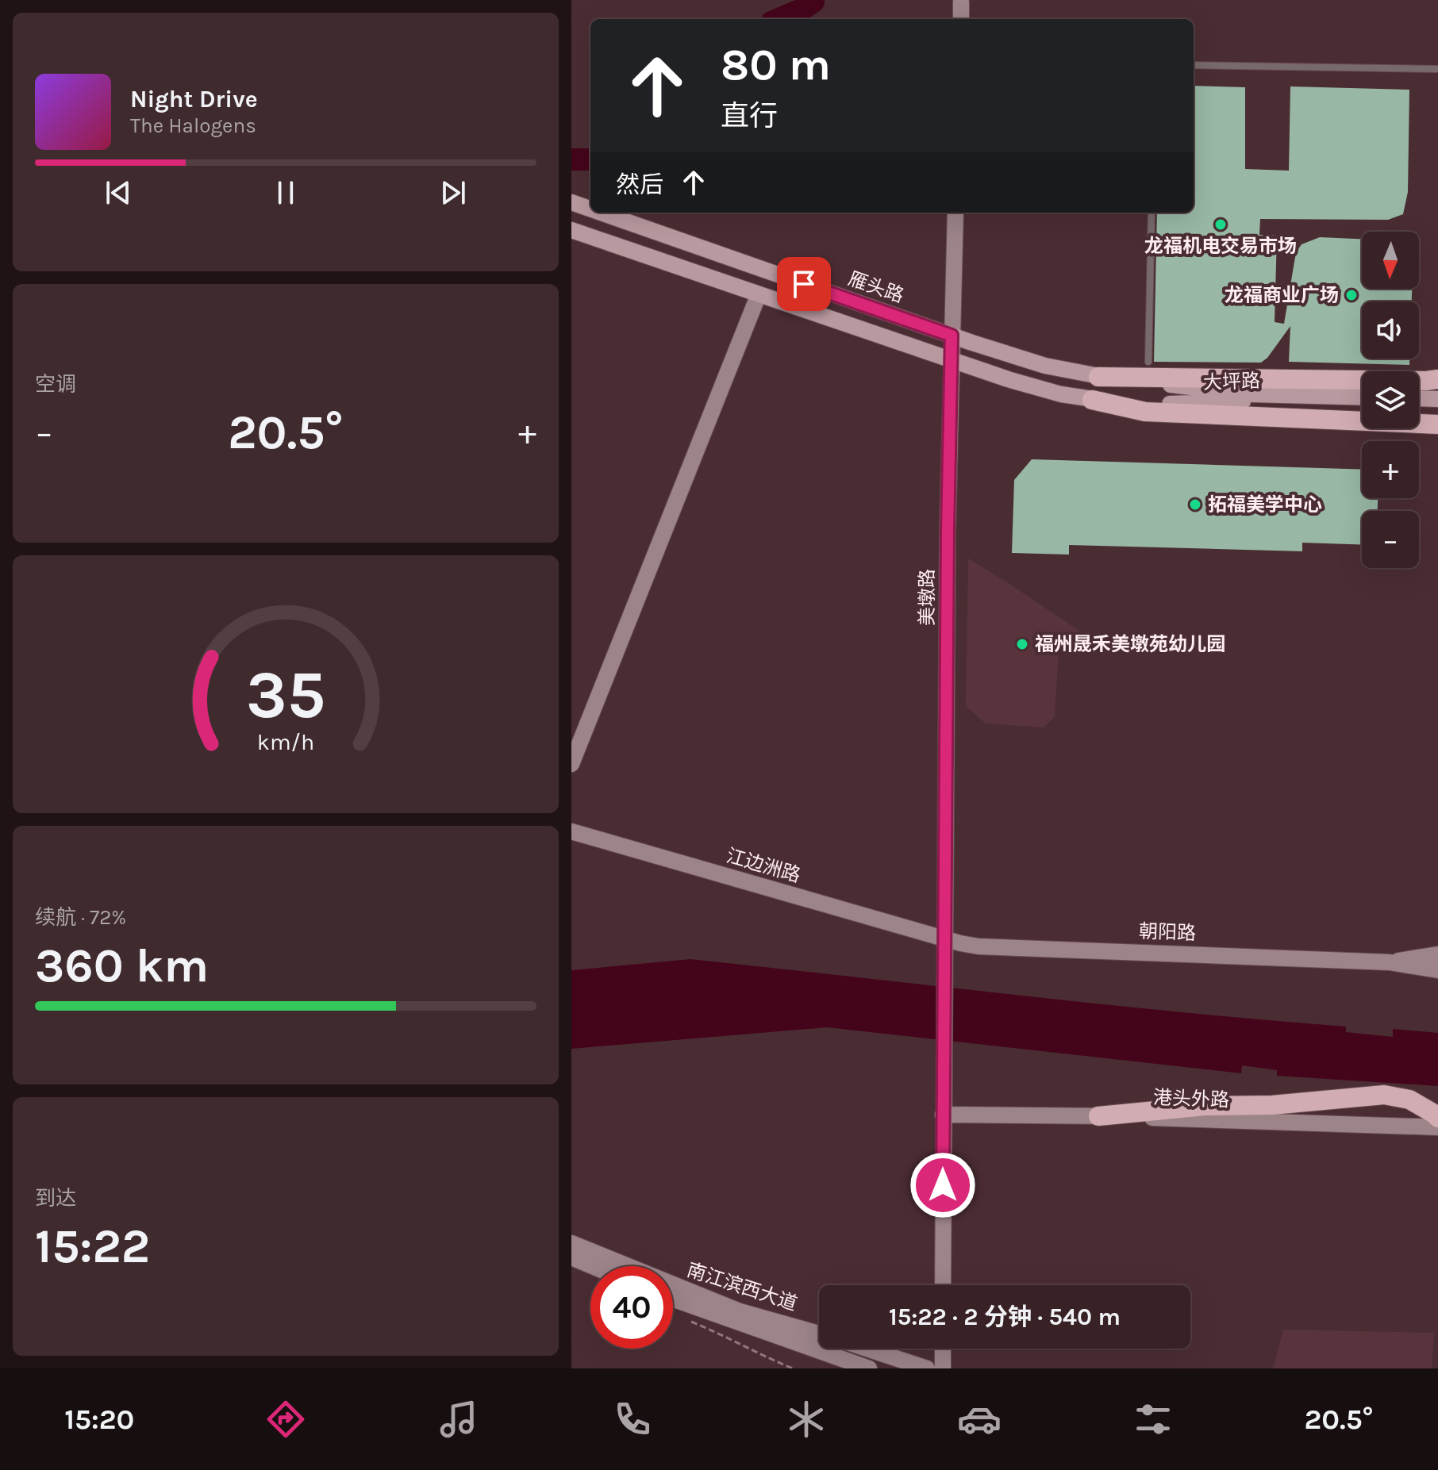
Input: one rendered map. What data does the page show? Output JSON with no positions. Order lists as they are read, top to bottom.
{
  "streets": {
    "main road": ["雁头路", "大坪路"],
    "street": [
      "美墩路",
      "江边洲路",
      "朝阳路",
      "港头外路",
      "南江滨西大道"
    ]
  },
  "crossings": [
    ["雁头路", "大坪路"],
    ["雁头路", "美墩路"],
    ["美墩路", "江边洲路"],
    ["美墩路", "朝阳路"],
    ["美墩路", "港头外路"],
    ["江边洲路", "朝阳路"]
  ],
  "places": [
    "龙福机电交易市场",
    "龙福商业广场",
    "拓福美学中心",
    "福州晟禾美墩苑幼儿园"
  ],
  "north": "bottom",
  "page": {
    "turn": ["80 m", "直行"],
    "song": ["Night Drive", "The Halogens"],
    "then": "然后",
    "map_buttons": ["+", "−"],
    "tile": [
      "空调",
      ["续航 · 72%", "360 km"],
      ["到达", "15:22"]
    ],
    "heat": ["−", "20.5°", "+"],
    "limit": "40",
    "trip": "15:22 · 2 分钟 · 540 m",
    "tabs": ["15:20", "20.5°"],
    "gauge": ["35", "km/h"]
  }
}
